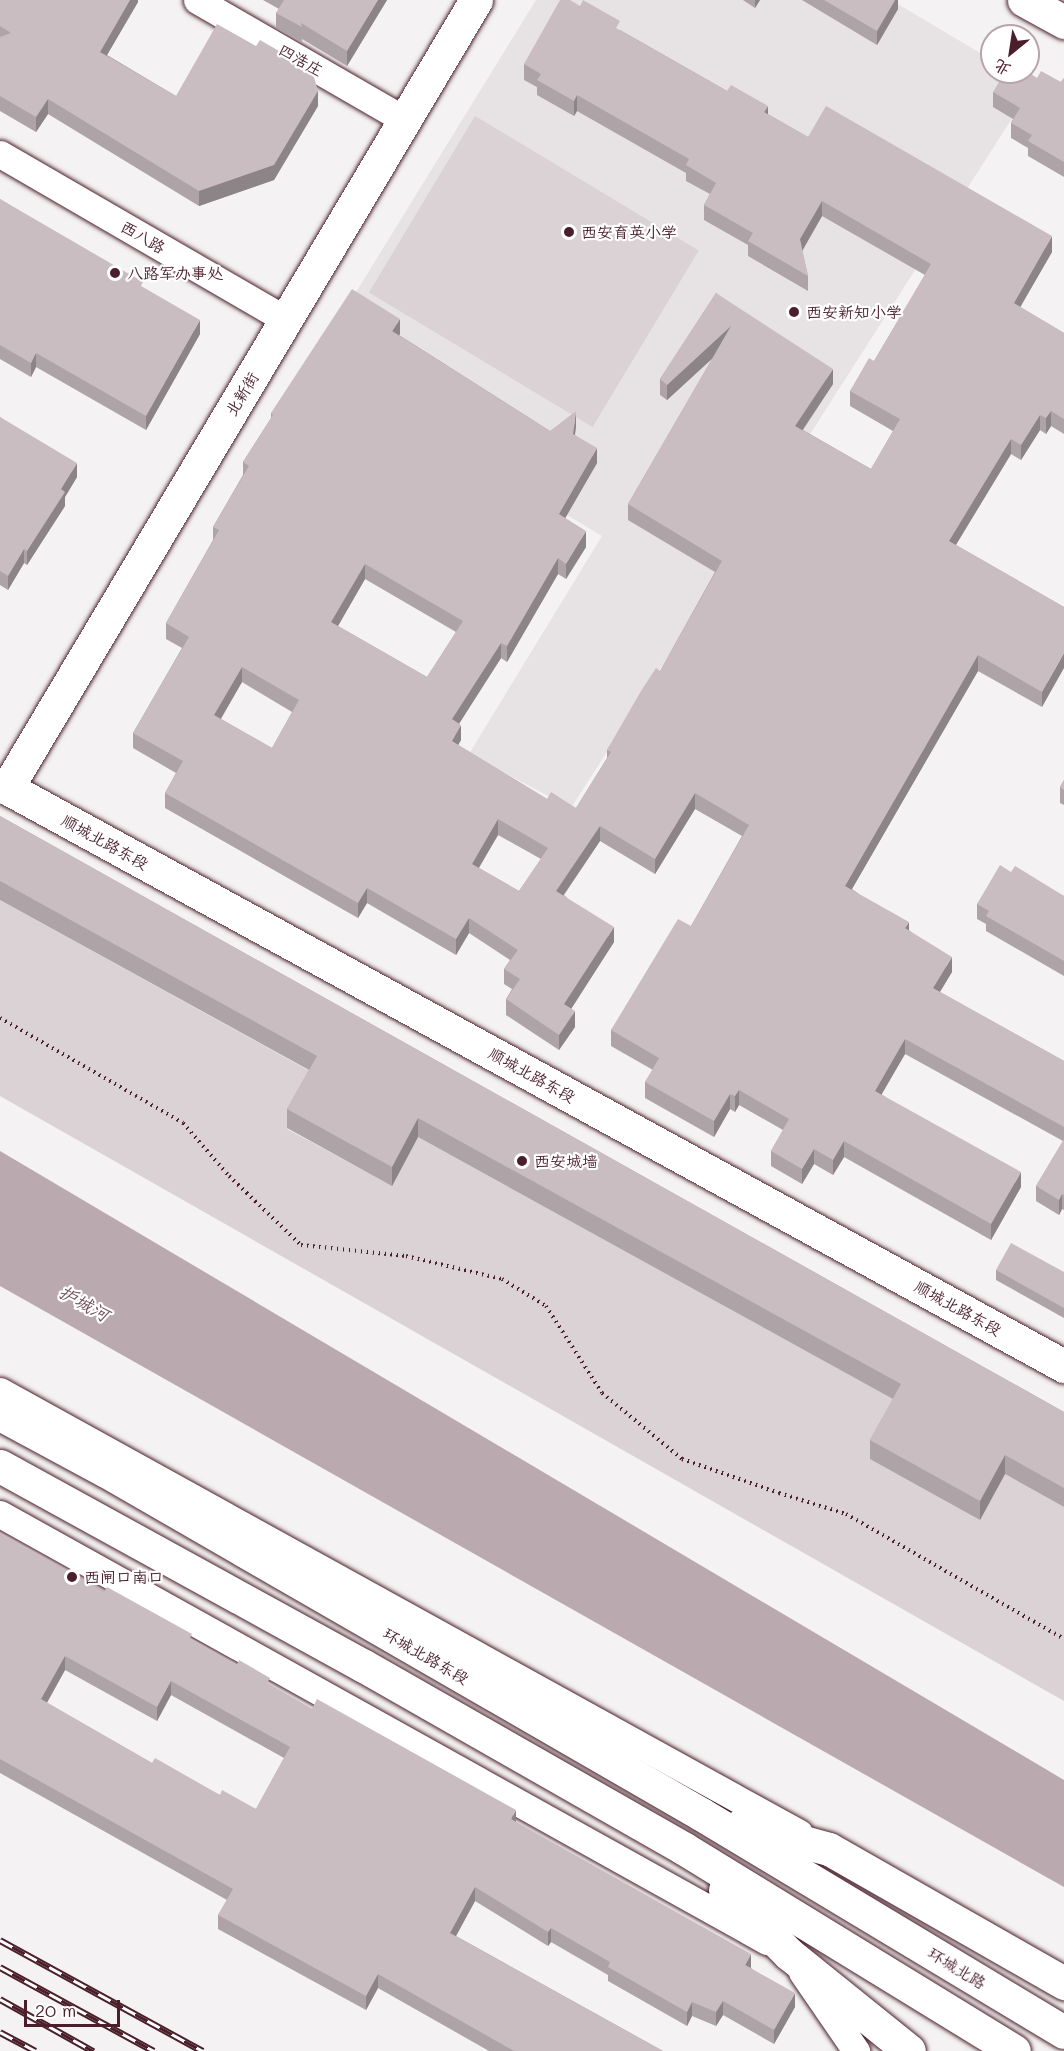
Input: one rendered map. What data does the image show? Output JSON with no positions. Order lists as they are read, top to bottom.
{
  "streets": {
    "main road": [
      "北新街",
      "顺城北路东段",
      "环城北路东段",
      "环城北路"
    ],
    "street": ["四浩庄", "西八路"]
  },
  "crossings": [
    ["四浩庄", "北新街"],
    ["西八路", "北新街"],
    ["北新街", "顺城北路东段"],
    ["环城北路东段", "环城北路"]
  ],
  "water": ["护城河"],
  "places": [
    "西安育英小学",
    "八路军办事处",
    "西安新知小学",
    "西安城墙",
    "西闸口南口"
  ],
  "scale_bar": "20 m",
  "north": "bottom left"
}
